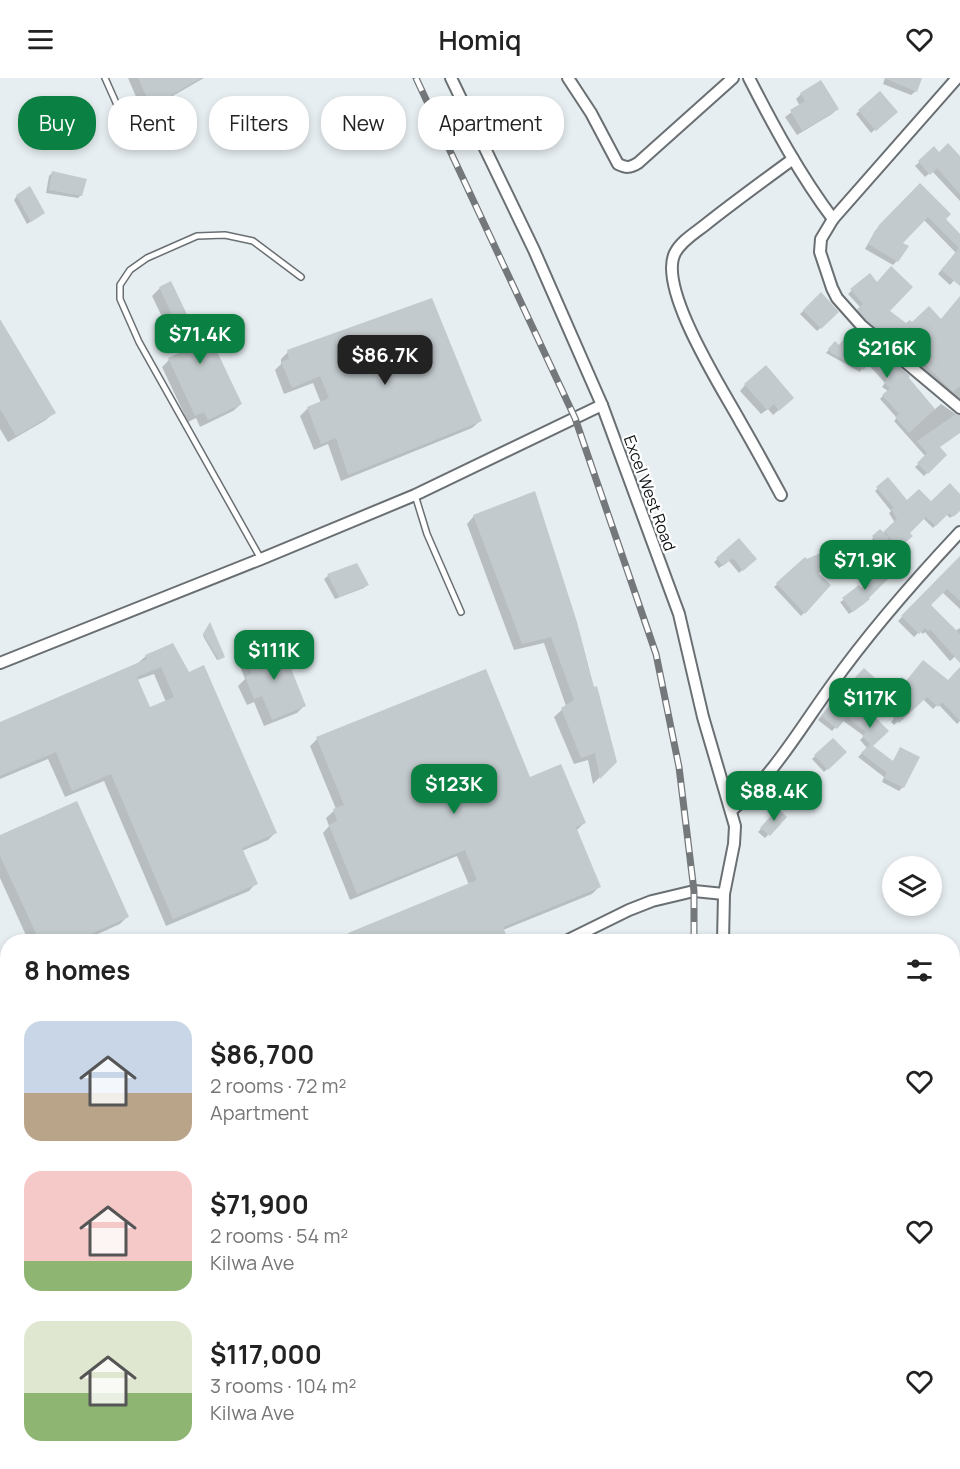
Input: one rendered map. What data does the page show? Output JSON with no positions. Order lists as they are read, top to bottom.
{
  "streets": {
    "street": ["Excel West Road"]
  },
  "page": {
    "header": "Homiq",
    "chip": [
      "Buy",
      "Rent",
      "Filters",
      "New",
      "Apartment"
    ],
    "price": [
      "$71.4K",
      "$216K",
      "$86.7K",
      "$71.9K",
      "$111K",
      "$117K",
      "$123K",
      "$88.4K"
    ],
    "heading": "8 homes",
    "list": [
      {
        "name": "$86,700",
        "note": "2 rooms · 72 m² · Apartment"
      },
      {
        "name": "$71,900",
        "note": "2 rooms · 54 m² · Kilwa Ave"
      },
      {
        "name": "$117,000",
        "note": "3 rooms · 104 m² · Kilwa Ave"
      }
    ]
  }
}
